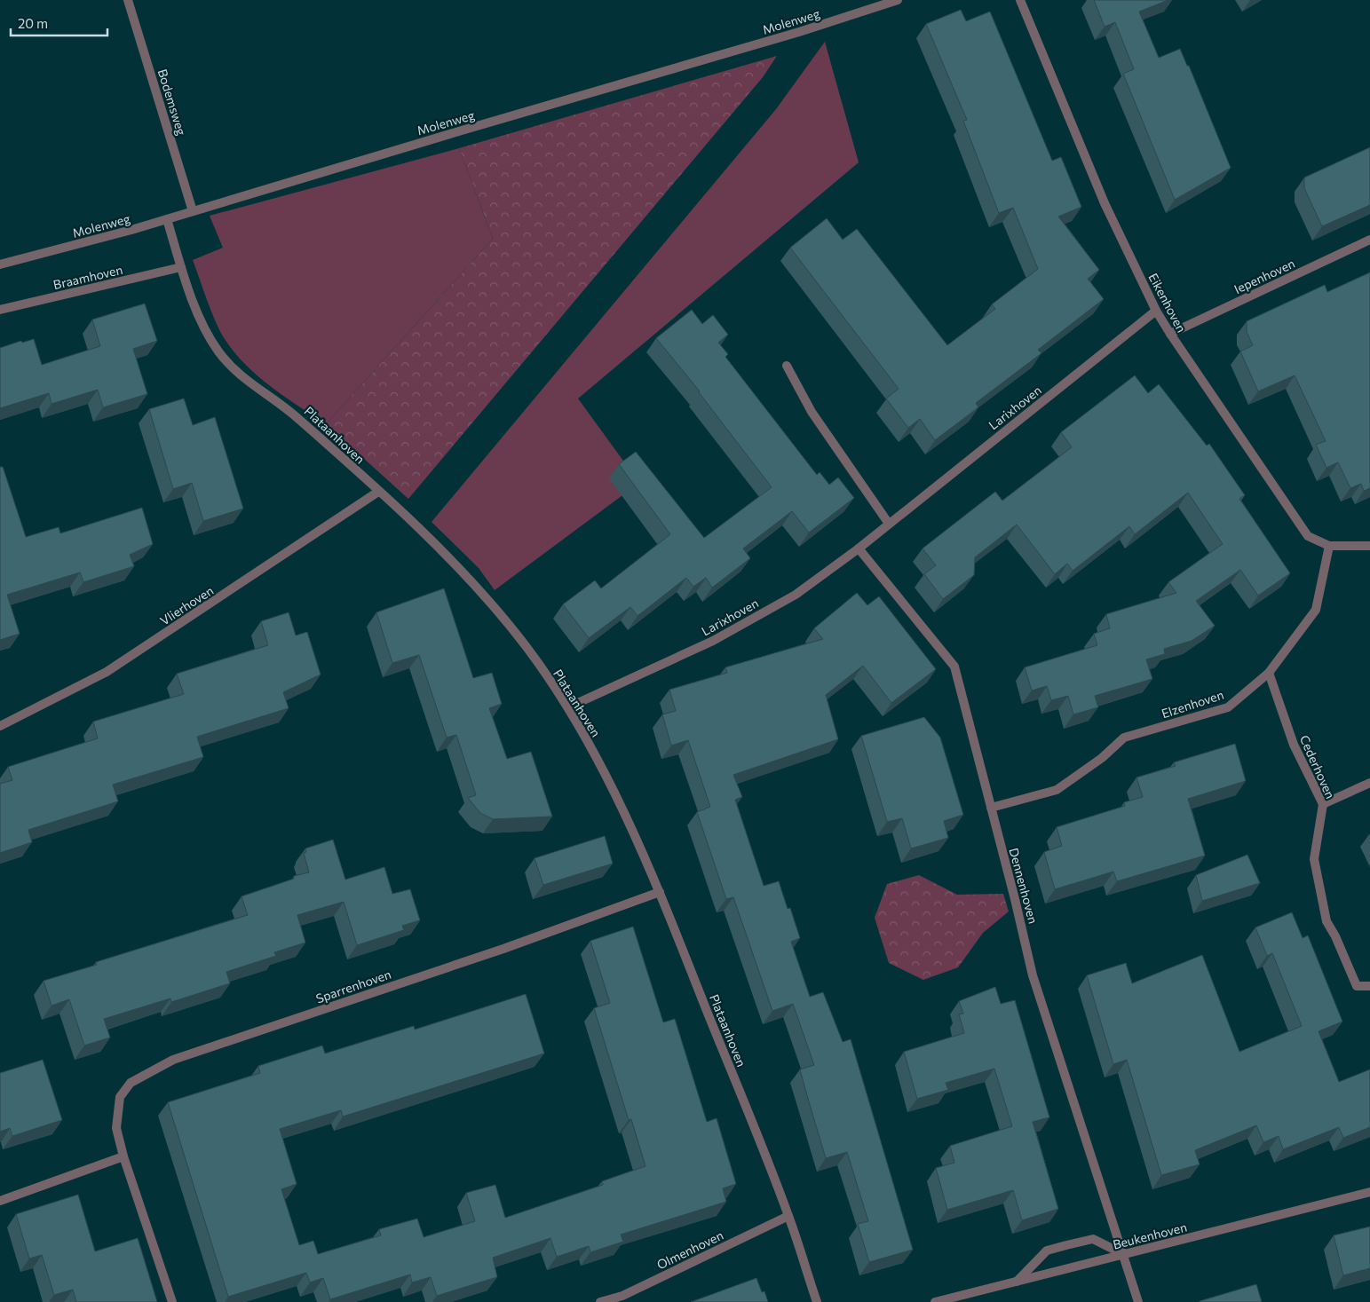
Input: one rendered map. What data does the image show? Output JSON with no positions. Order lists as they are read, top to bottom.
{
  "streets": {
    "street": [
      "Molenweg",
      "Bodemsweg",
      "Iepenhoven",
      "Braamhoven",
      "Eikenhoven",
      "Larixhoven",
      "Plataanhoven",
      "Vlierhoven",
      "Elzenhoven",
      "Cederhoven",
      "Dennenhoven",
      "Sparrenhoven",
      "Beukenhoven",
      "Olmenhoven"
    ]
  },
  "crossings": [
    ["Molenweg", "Bodemsweg"],
    ["Molenweg", "Plataanhoven"],
    ["Iepenhoven", "Eikenhoven"],
    ["Braamhoven", "Plataanhoven"],
    ["Eikenhoven", "Larixhoven"],
    ["Eikenhoven", "Elzenhoven"],
    ["Larixhoven", "Plataanhoven"],
    ["Larixhoven", "Dennenhoven"],
    ["Plataanhoven", "Vlierhoven"],
    ["Plataanhoven", "Sparrenhoven"],
    ["Plataanhoven", "Olmenhoven"],
    ["Elzenhoven", "Cederhoven"],
    ["Elzenhoven", "Dennenhoven"],
    ["Dennenhoven", "Beukenhoven"]
  ],
  "scale_bar": "20 m"
}
